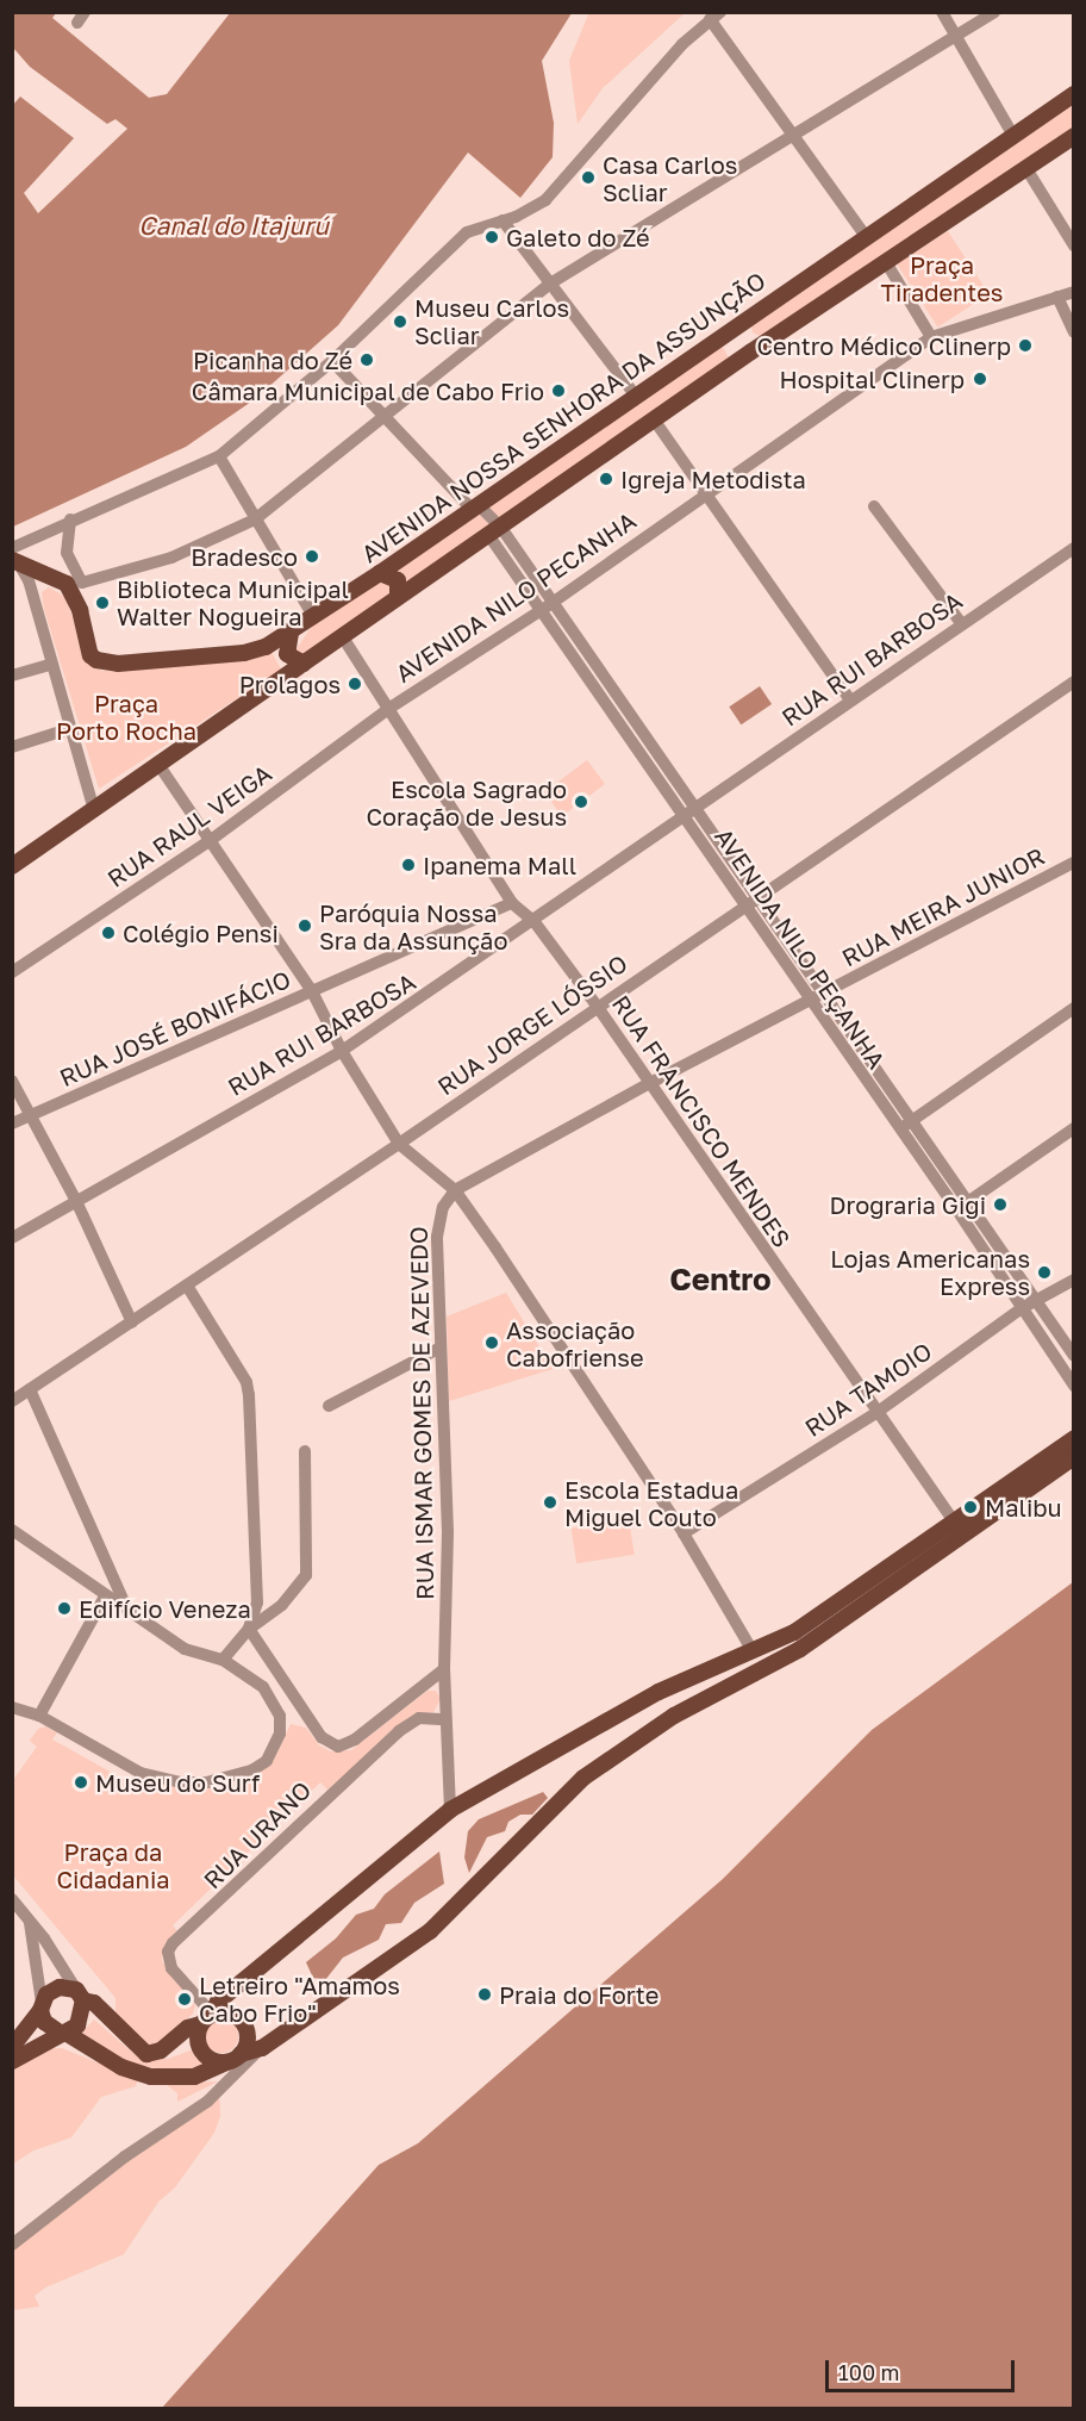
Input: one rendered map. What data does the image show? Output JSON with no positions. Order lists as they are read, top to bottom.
{
  "streets": {
    "main road": ["AVENIDA NOSSA SENHORA DA ASSUNÇÃO"],
    "street": [
      "AVENIDA NILO PECANHA",
      "RUA RUI BARBOSA",
      "RUA RAUL VEIGA",
      "RUA MEIRA JUNIOR",
      "AVENIDA NILO PEÇANHA",
      "RUA JORGE LÓSSIO",
      "RUA JOSÉ BONIFÁCIO",
      "RUA FRANCISCO MENDES",
      "RUA TAMOIO",
      "RUA ISMAR GOMES DE AZEVEDO",
      "RUA URANO"
    ]
  },
  "crossings": [
    ["AVENIDA NILO PECANHA", "RUA RAUL VEIGA"],
    ["AVENIDA NILO PECANHA", "AVENIDA NILO PEÇANHA"],
    ["AVENIDA NILO PECANHA", "RUA FRANCISCO MENDES"],
    ["RUA RUI BARBOSA", "AVENIDA NILO PEÇANHA"],
    ["RUA RUI BARBOSA", "RUA FRANCISCO MENDES"],
    ["RUA RAUL VEIGA", "RUA FRANCISCO MENDES"],
    ["RUA MEIRA JUNIOR", "AVENIDA NILO PEÇANHA"],
    ["RUA MEIRA JUNIOR", "RUA FRANCISCO MENDES"],
    ["RUA MEIRA JUNIOR", "RUA ISMAR GOMES DE AZEVEDO"],
    ["AVENIDA NILO PEÇANHA", "RUA JORGE LÓSSIO"],
    ["AVENIDA NILO PEÇANHA", "RUA TAMOIO"],
    ["RUA JORGE LÓSSIO", "RUA FRANCISCO MENDES"],
    ["RUA JOSÉ BONIFÁCIO", "RUA FRANCISCO MENDES"],
    ["RUA FRANCISCO MENDES", "RUA TAMOIO"],
    ["RUA ISMAR GOMES DE AZEVEDO", "RUA URANO"]
  ],
  "districts": ["Centro"],
  "water": ["Canal do Itajurú"],
  "parks": ["Praça Tiradentes", "Praça Porto Rocha", "Praça da Cidadania"],
  "places": [
    "Casa Carlos Scliar",
    "Galeto do Zé",
    "Museu Carlos Scliar",
    "Centro Médico Clinerp",
    "Picanha do Zé",
    "Hospital Clinerp",
    "Câmara Municipal de Cabo Frio",
    "Igreja Metodista",
    "Bradesco",
    "Biblioteca Municipal Walter Nogueira",
    "Prolagos",
    "Escola Sagrado Coração de Jesus",
    "Ipanema Mall",
    "Paróquia Nossa Sra da Assunção",
    "Colégio Pensi",
    "Drograria Gigi",
    "Lojas Americanas Express",
    "Associação Cabofriense",
    "Escola Estadua Miguel Couto",
    "Malibu",
    "Edifício Veneza",
    "Museu do Surf",
    "Praia do Forte",
    "Letreiro \"Amamos Cabo Frio\""
  ],
  "scale_bar": "100 m"
}
